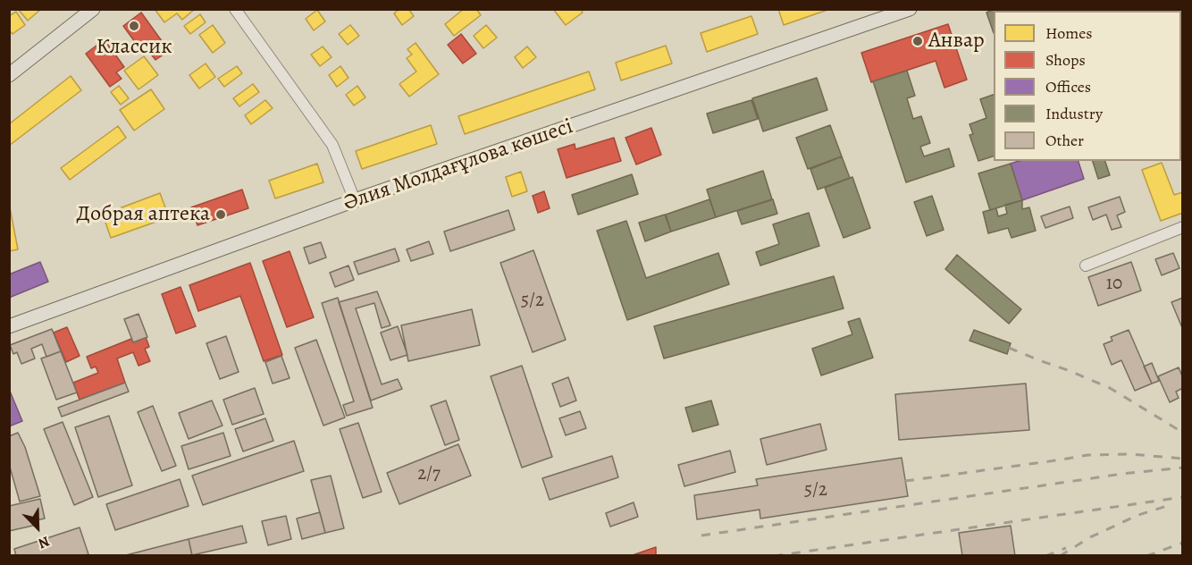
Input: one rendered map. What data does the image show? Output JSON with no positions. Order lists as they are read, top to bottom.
{
  "streets": {
    "main road": ["Әлия Молдағұлова көшесі"]
  },
  "places": ["Классик", "Анвар", "Добрая аптека"],
  "house_numbers": [
    "10",
    "5/2",
    "2/7",
    "5/2"
  ],
  "legend": [
    "Homes",
    "Shops",
    "Offices",
    "Industry",
    "Other"
  ],
  "north": "bottom right"
}
